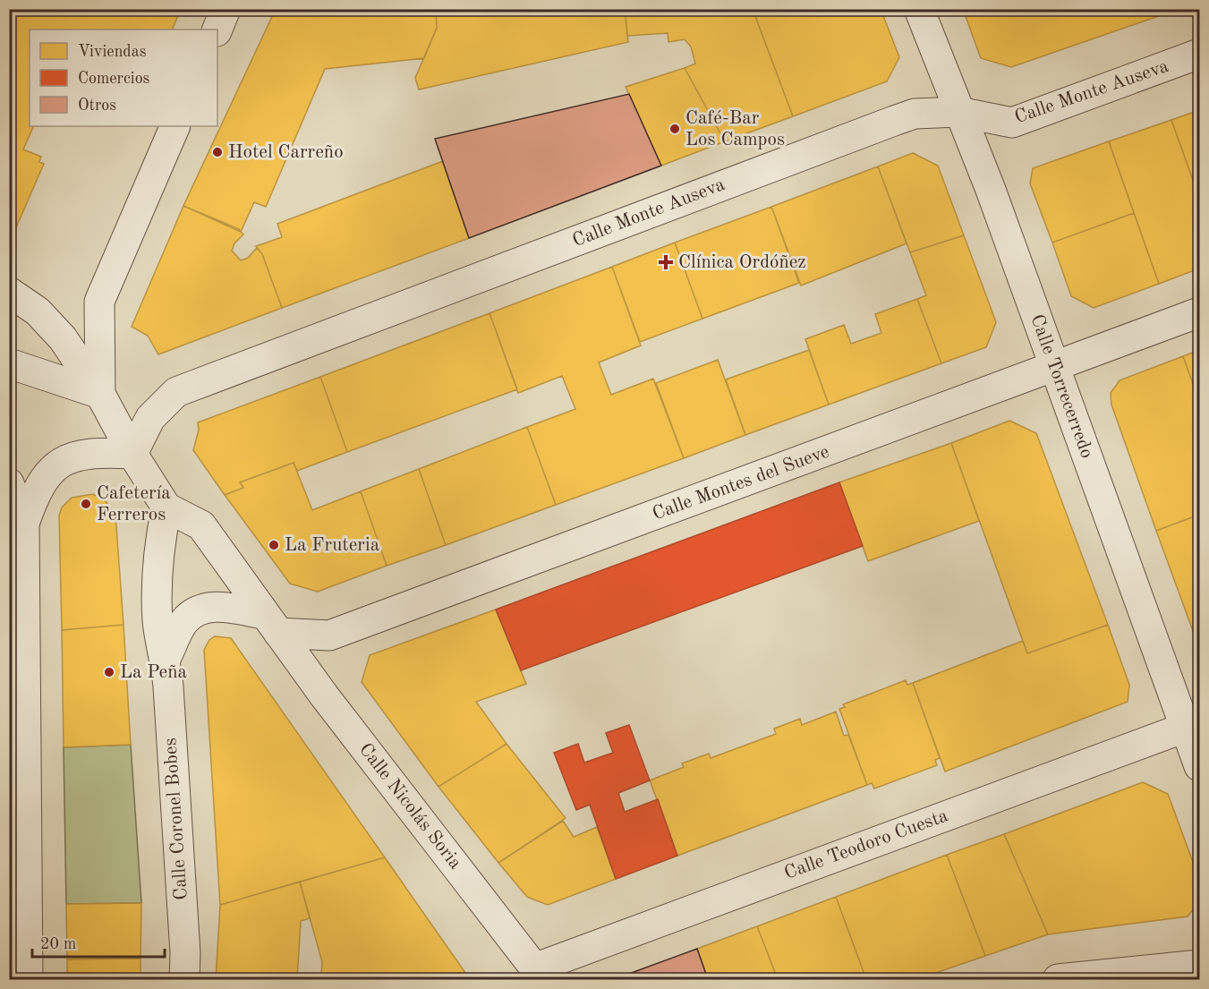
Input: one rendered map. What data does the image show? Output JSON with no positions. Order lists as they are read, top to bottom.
{
  "streets": {
    "street": [
      "Calle Monte Auseva",
      "Calle Torrecerredo",
      "Calle Montes del Sueve",
      "Calle Nicolás Soria",
      "Calle Coronel Bobes",
      "Calle Teodoro Cuesta"
    ]
  },
  "crossings": [
    ["Calle Monte Auseva", "Calle Torrecerredo"],
    ["Calle Torrecerredo", "Calle Montes del Sueve"],
    ["Calle Torrecerredo", "Calle Teodoro Cuesta"],
    ["Calle Montes del Sueve", "Calle Nicolás Soria"],
    ["Calle Montes del Sueve", "Calle Coronel Bobes"],
    ["Calle Nicolás Soria", "Calle Coronel Bobes"],
    ["Calle Nicolás Soria", "Calle Teodoro Cuesta"]
  ],
  "places": {
    "other": [
      "Café-Bar Los Campos",
      "Hotel Carreño",
      "Cafetería Ferreros",
      "La Fruteria",
      "La Peña"
    ],
    "health": ["Clínica Ordóñez"]
  },
  "legend": ["Viviendas", "Comercios", "Otros"],
  "scale_bar": "20 m"
}
